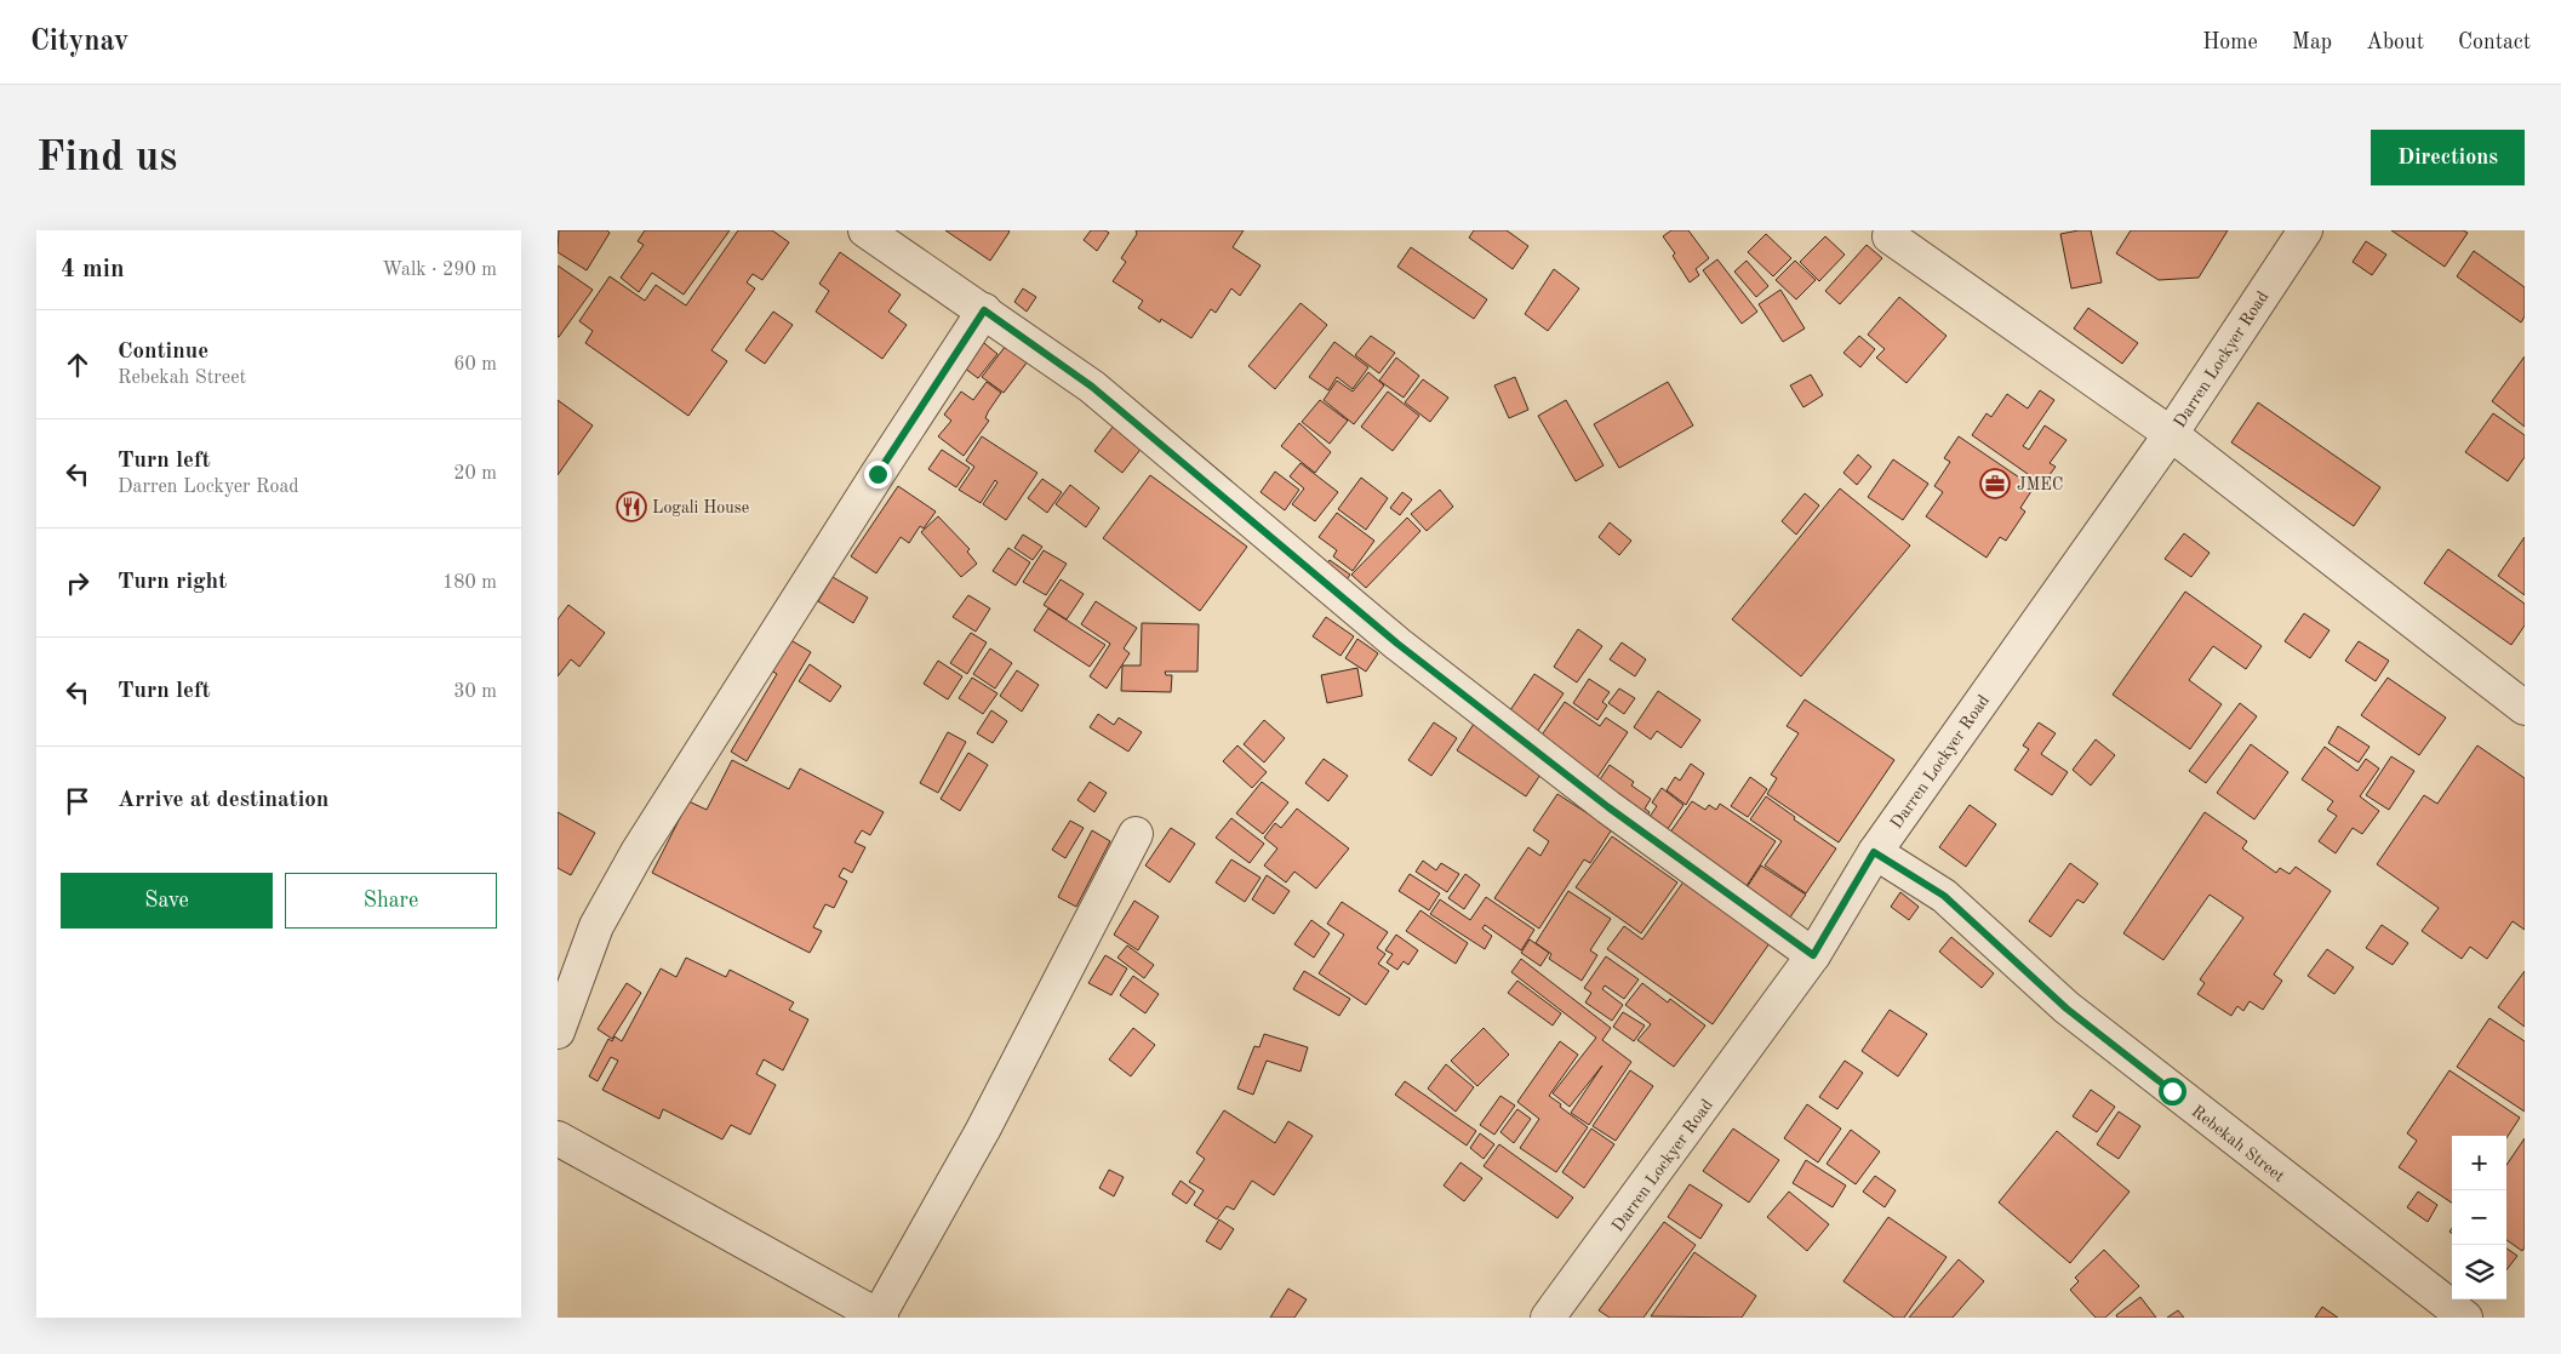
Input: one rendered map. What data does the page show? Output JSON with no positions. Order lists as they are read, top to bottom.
{
  "streets": {
    "street": ["Darren Lockyer Road", "Rebekah Street"]
  },
  "crossings": [
    ["Darren Lockyer Road", "Rebekah Street"]
  ],
  "places": {
    "office": ["JMEC"],
    "restaurant": ["Logali House"]
  },
  "page": {
    "header": "Citynav",
    "nav": [
      "Home",
      "Map",
      "About",
      "Contact"
    ],
    "buttons": [
      "Directions",
      ["Save", "Share"]
    ],
    "title": "Find us",
    "heading": ["4 min", "Walk · 290 m"],
    "list": [
      ["Continue", "Rebekah Street", "60 m"],
      ["Turn left", "Darren Lockyer Road", "20 m"],
      ["Turn right", "180 m"],
      ["Turn left", "30 m"],
      "Arrive at destination"
    ],
    "map_buttons": ["+", "−"]
  }
}
